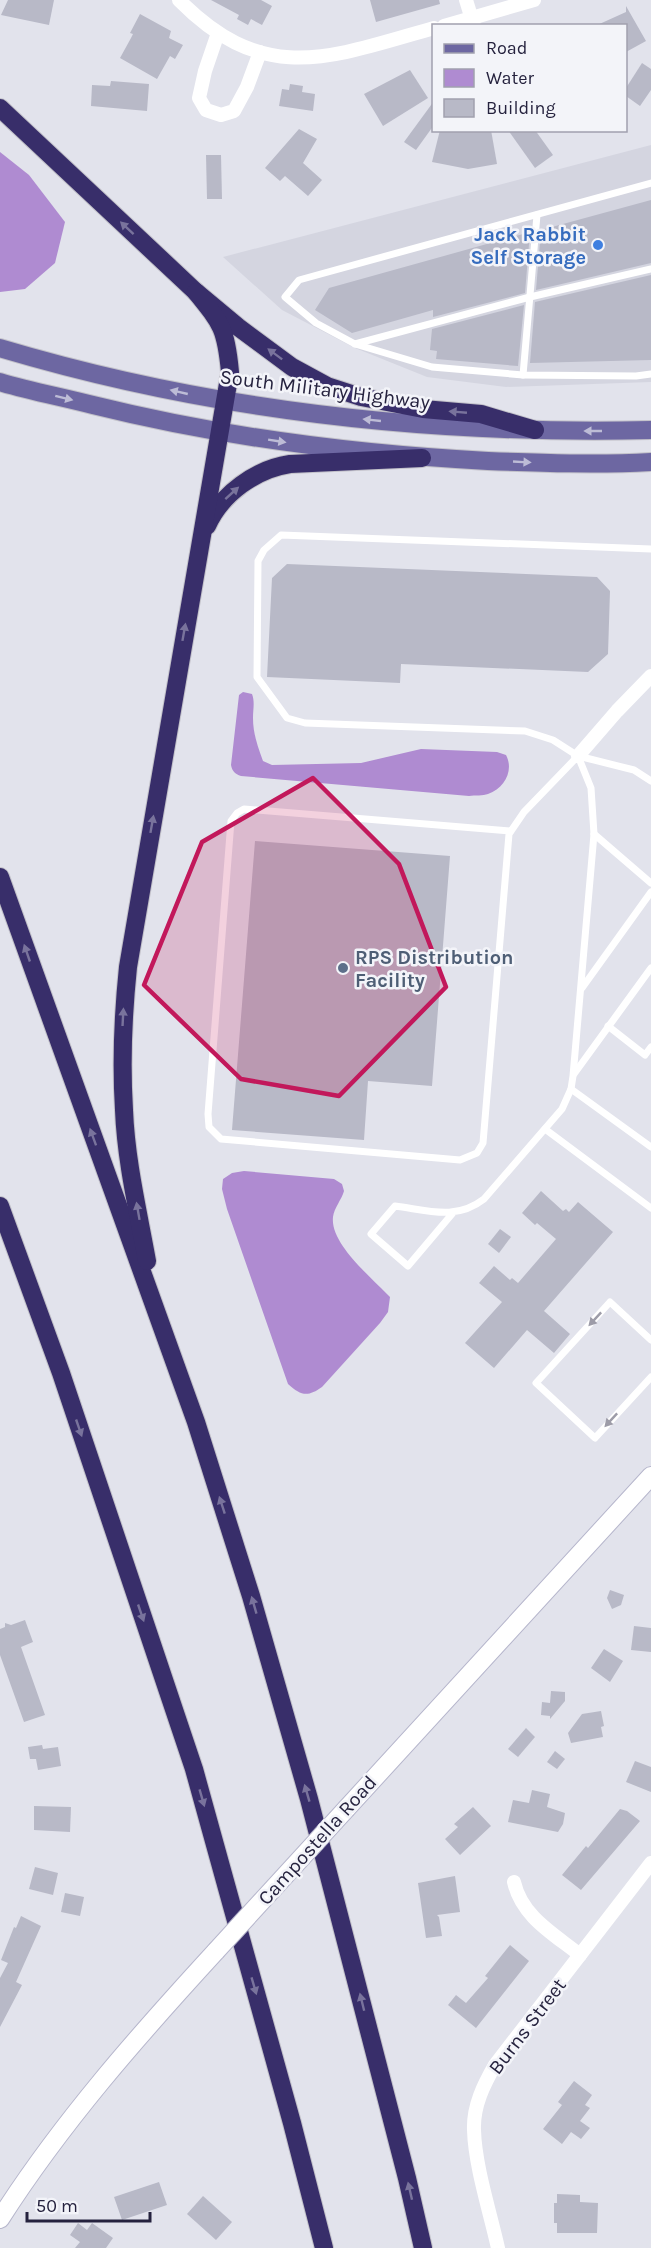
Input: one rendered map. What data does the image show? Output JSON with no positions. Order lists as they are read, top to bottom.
{
  "streets": {
    "main road": ["South Military Highway", "Campostella Road"],
    "street": ["Burns Street"]
  },
  "places": ["Jack Rabbit Self Storage", "RPS Distribution Facility"],
  "legend": ["Road", "Water", "Building"],
  "scale_bar": "50 m"
}
